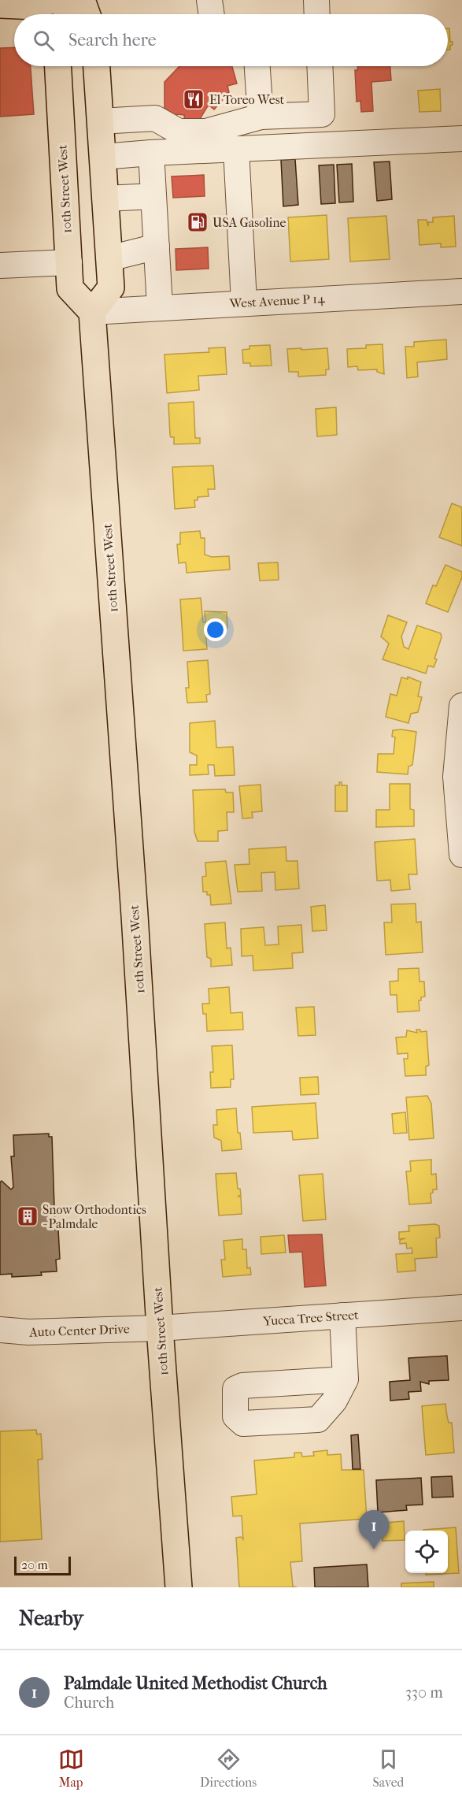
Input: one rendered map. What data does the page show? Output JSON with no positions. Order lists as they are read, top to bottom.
{
  "streets": {
    "main road": ["10th Street West"],
    "street": ["West Avenue P 14", "Yucca Tree Street", "Auto Center Drive"]
  },
  "crossings": [
    ["10th Street West", "West Avenue P 14"],
    ["10th Street West", "Yucca Tree Street"],
    ["10th Street West", "Auto Center Drive"],
    ["Yucca Tree Street", "Auto Center Drive"]
  ],
  "places": {
    "restaurant": ["El Toreo West"],
    "fuel station": ["USA Gasoline"],
    "building": ["Snow Orthodontics - Palmdale"]
  },
  "scale_bar": "20 m",
  "page": {
    "search": "Search here",
    "pins": "1",
    "scale": "20 m",
    "heading": "Nearby",
    "list": [
      {
        "mark": "1",
        "name": "Palmdale United Methodist Church",
        "note": "Church",
        "value": "330 m"
      }
    ],
    "nav": ["Map", "Directions", "Saved"]
  }
}
